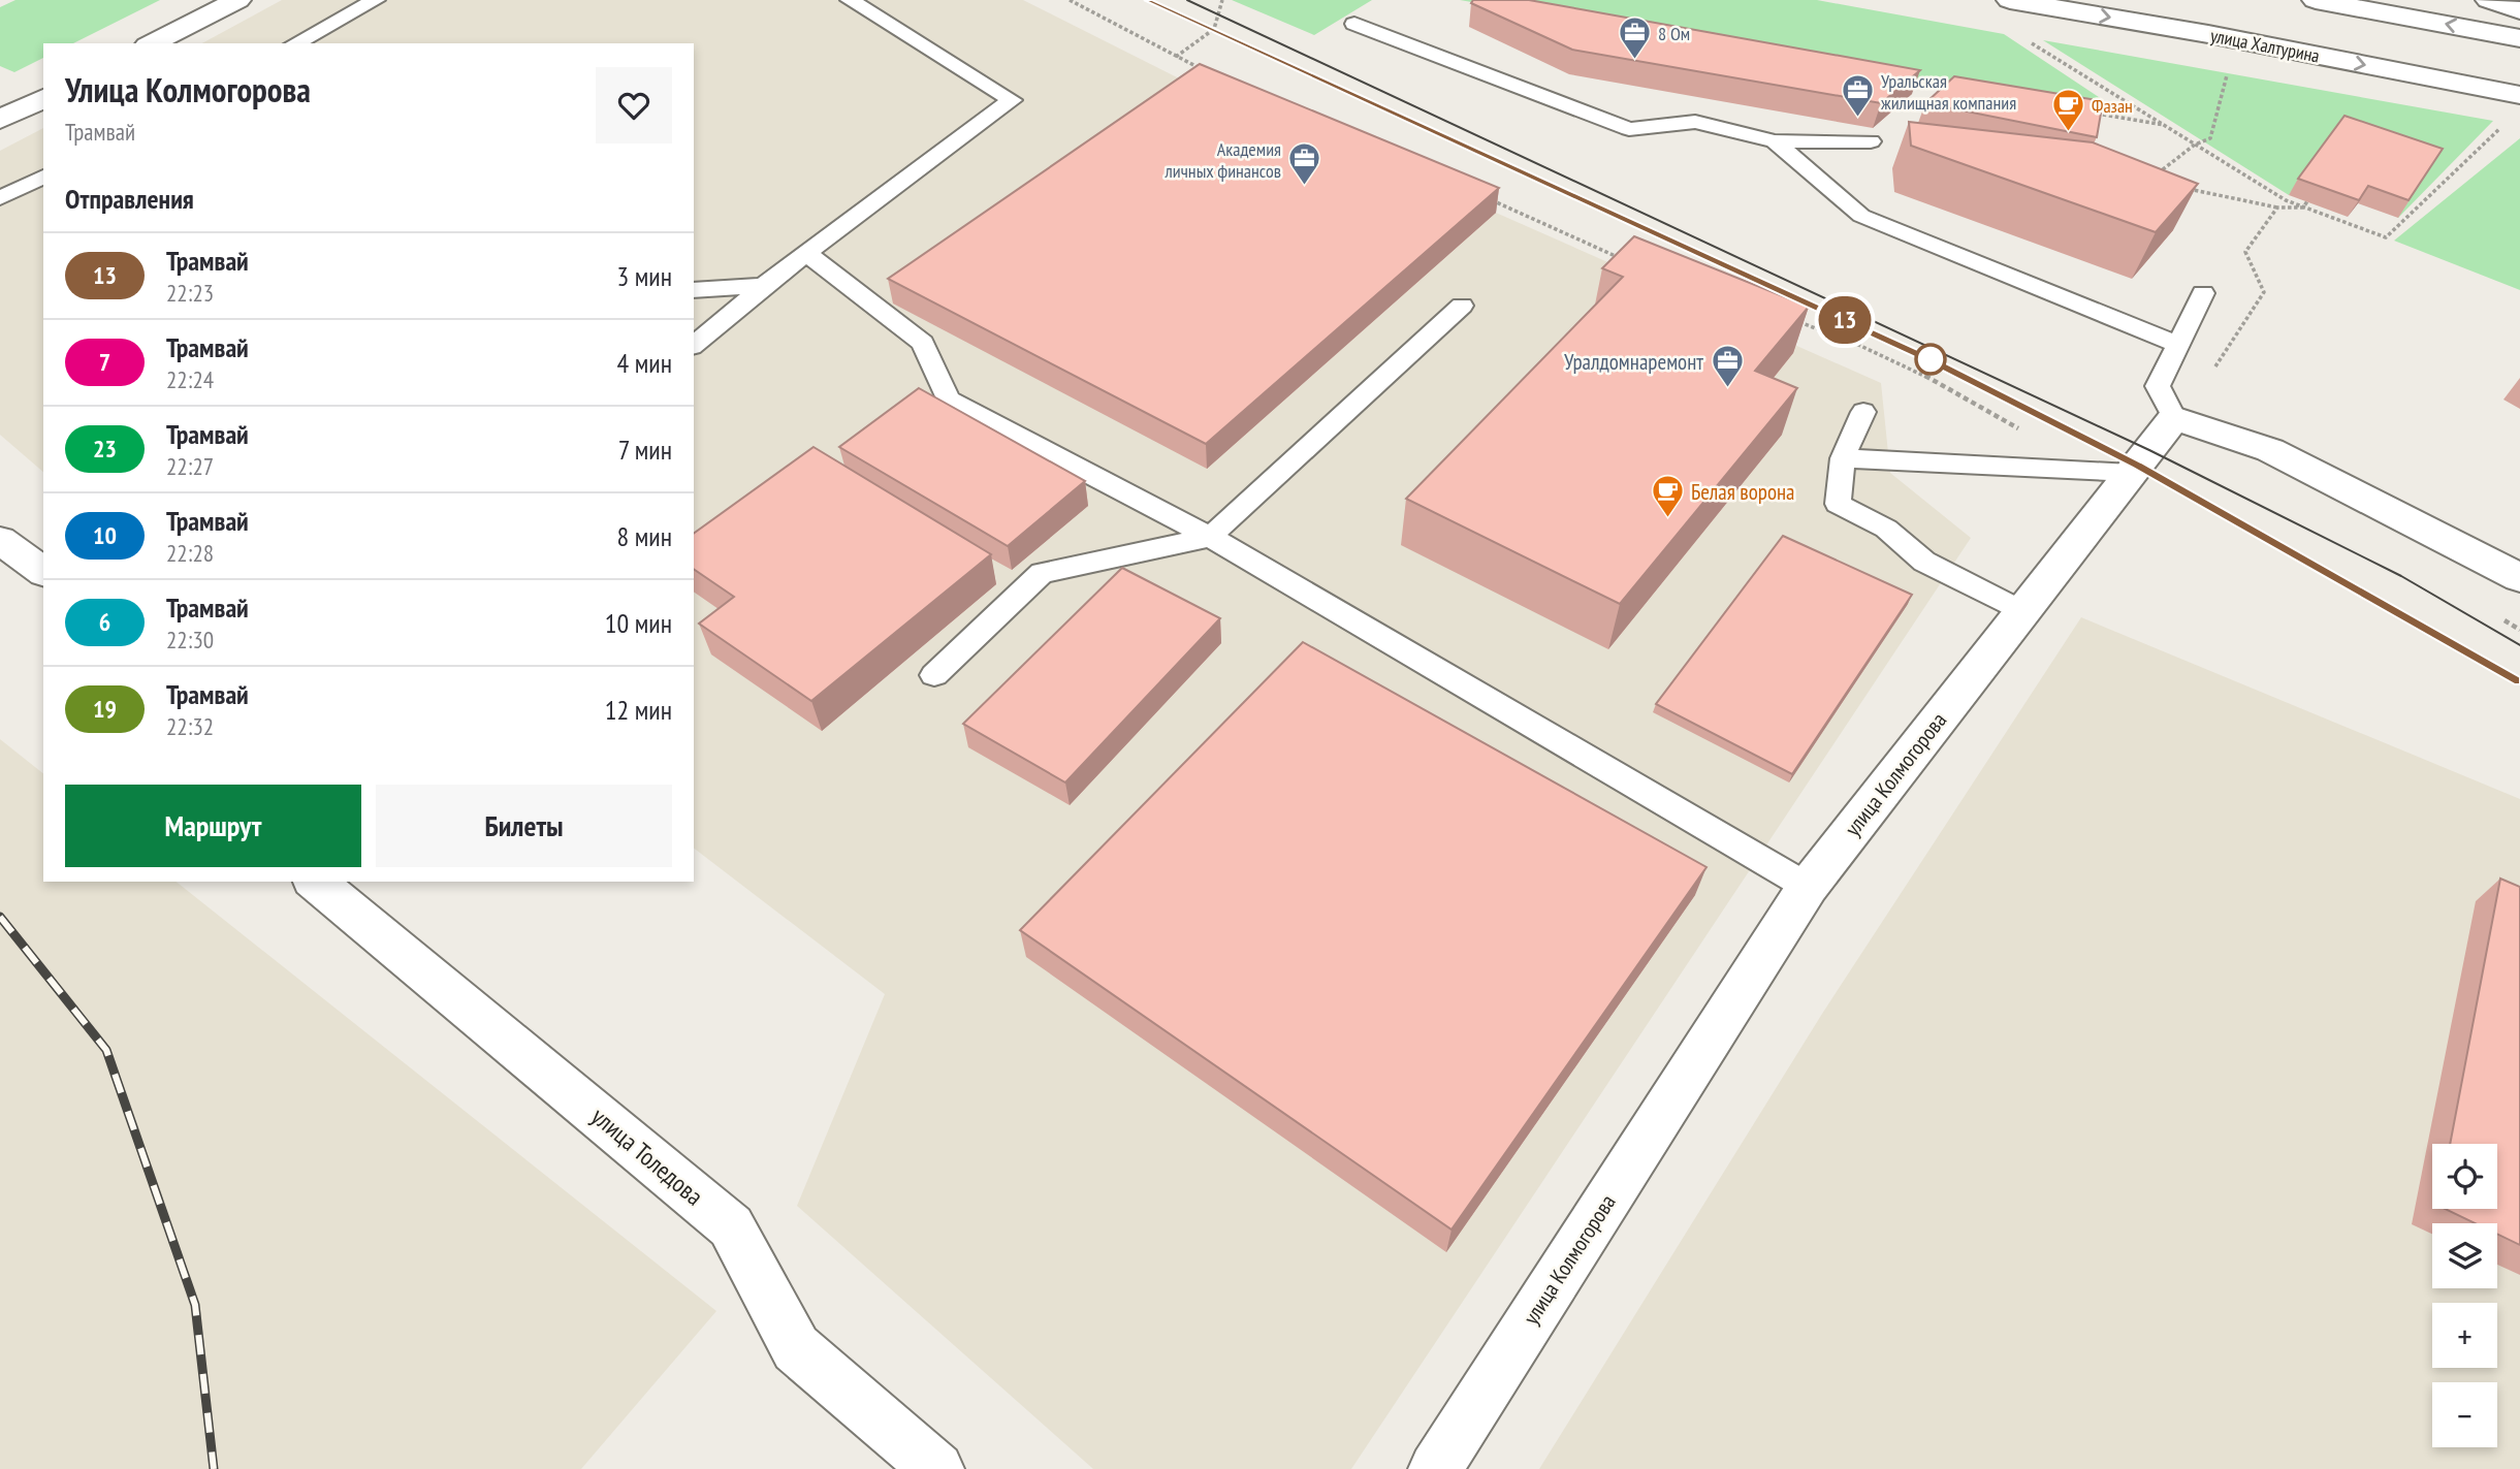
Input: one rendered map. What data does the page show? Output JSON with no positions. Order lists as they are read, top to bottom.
{
  "streets": {
    "street": ["улица Халтурина", "улица Колмогорова", "улица Толедова"]
  },
  "places": {
    "office": [
      "8 Ом",
      "Уральская жилищная компания",
      "Академия личных финансов",
      "Уралдомнаремонт"
    ],
    "cafe": ["Фазан", "Белая ворона"]
  },
  "lines": ["tram line 13"],
  "page": {
    "on_map": "13",
    "heading": [
      ["Улица Колмогорова", "Трамвай"],
      "Отправления"
    ],
    "list": [
      {
        "mark": "13",
        "name": "Трамвай",
        "note": "22:23",
        "value": "3 мин"
      },
      {
        "mark": "7",
        "name": "Трамвай",
        "note": "22:24",
        "value": "4 мин"
      },
      {
        "mark": "23",
        "name": "Трамвай",
        "note": "22:27",
        "value": "7 мин"
      },
      {
        "mark": "10",
        "name": "Трамвай",
        "note": "22:28",
        "value": "8 мин"
      },
      {
        "mark": "6",
        "name": "Трамвай",
        "note": "22:30",
        "value": "10 мин"
      },
      {
        "mark": "19",
        "name": "Трамвай",
        "note": "22:32",
        "value": "12 мин"
      }
    ],
    "buttons": ["Маршрут", "Билеты"],
    "map_buttons": ["+", "−"]
  }
}
